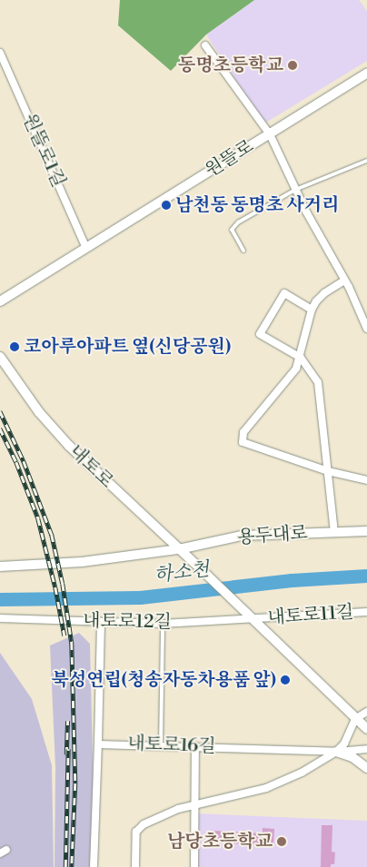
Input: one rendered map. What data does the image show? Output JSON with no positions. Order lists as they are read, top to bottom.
{
  "streets": {
    "street": [
      "원뜰로1길",
      "원뜰로",
      "내토로",
      "용두대로",
      "내토로11길",
      "내토로12길",
      "내토로16길"
    ]
  },
  "crossings": [
    ["원뜰로1길", "원뜰로"],
    ["내토로", "용두대로"],
    ["내토로", "내토로11길"],
    ["내토로", "내토로12길"],
    ["내토로11길", "내토로12길"]
  ],
  "water": ["하소천"],
  "places": [
    "동명초등학교",
    "남천동 동명초 사거리",
    "코아루아파트 옆(신당공원)",
    "북성연립(청송자동차용품 앞)",
    "남당초등학교"
  ]
}
